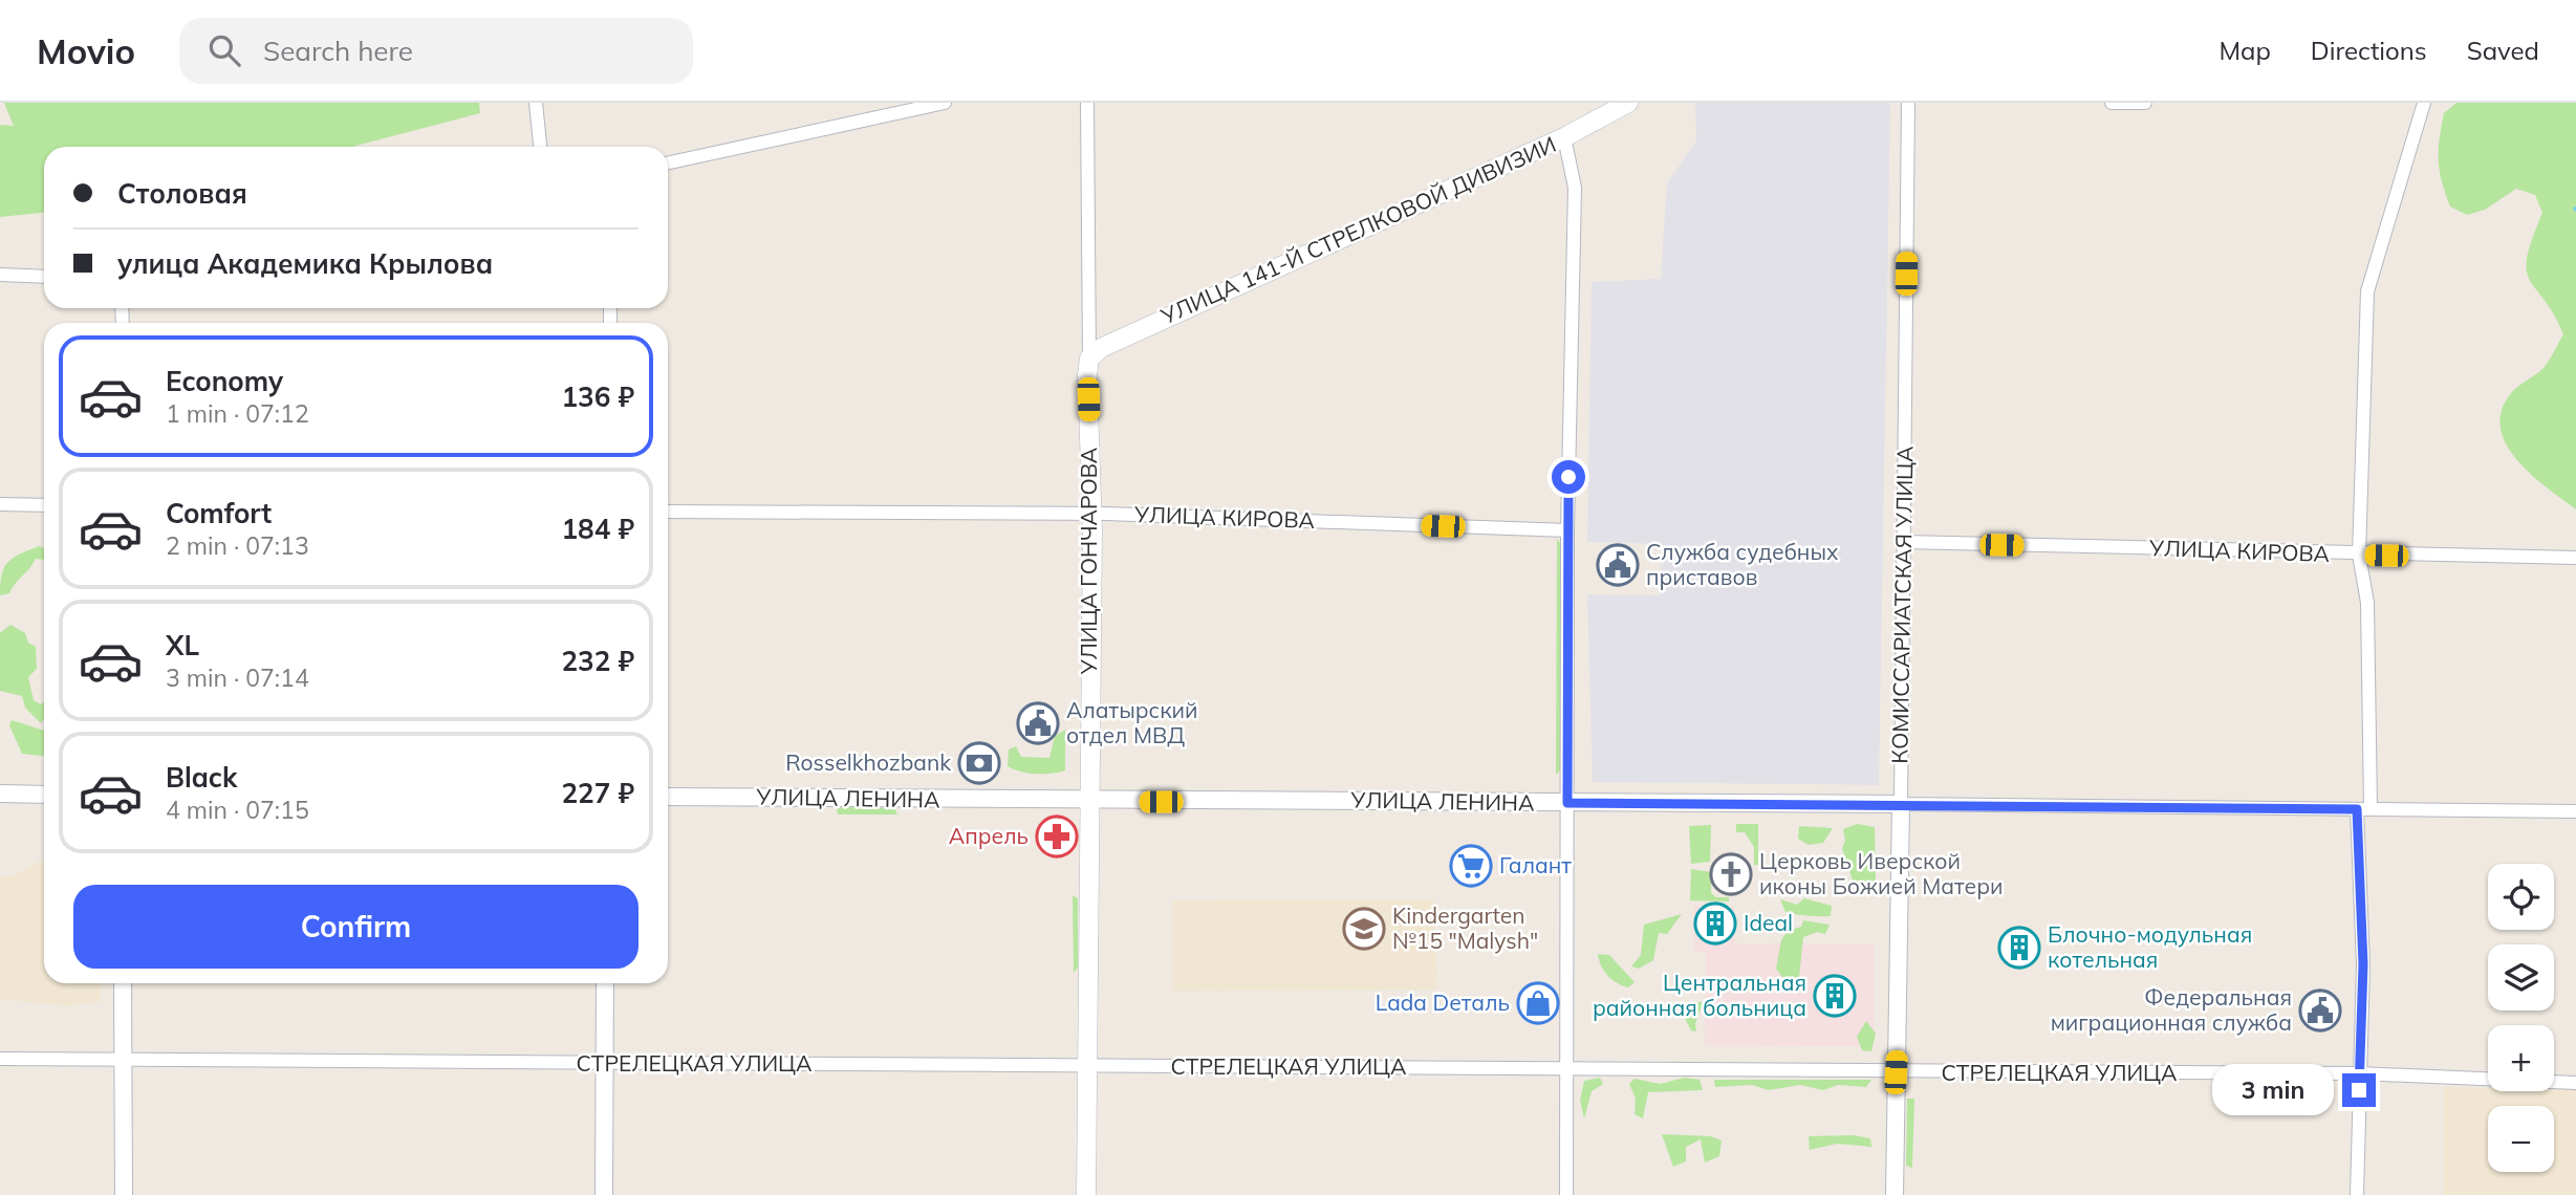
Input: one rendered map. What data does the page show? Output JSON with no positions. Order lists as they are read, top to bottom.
{
  "streets": {
    "main road": ["УЛИЦА 141-Й СТРЕЛКОВОЙ ДИВИЗИИ", "УЛИЦА ГОНЧАРОВА"],
    "street": [
      "УЛИЦА КИРОВА",
      "КОМИССАРИАТСКАЯ УЛИЦА",
      "УЛИЦА ЛЕНИНА",
      "СТРЕЛЕЦКАЯ УЛИЦА"
    ]
  },
  "crossings": [
    ["УЛИЦА 141-Й СТРЕЛКОВОЙ ДИВИЗИИ", "УЛИЦА ГОНЧАРОВА"],
    ["УЛИЦА КИРОВА", "УЛИЦА ГОНЧАРОВА"],
    ["УЛИЦА КИРОВА", "КОМИССАРИАТСКАЯ УЛИЦА"],
    ["УЛИЦА ГОНЧАРОВА", "УЛИЦА ЛЕНИНА"],
    ["УЛИЦА ГОНЧАРОВА", "СТРЕЛЕЦКАЯ УЛИЦА"],
    ["КОМИССАРИАТСКАЯ УЛИЦА", "УЛИЦА ЛЕНИНА"],
    ["КОМИССАРИАТСКАЯ УЛИЦА", "СТРЕЛЕЦКАЯ УЛИЦА"]
  ],
  "places": {
    "public building": ["Служба судебных приставов", "Алатырский отдел МВД", "Федеральная миграционная служба"],
    "bank": ["Rosselkhozbank"],
    "pharmacy": ["Апрель"],
    "supermarket": ["Галант"],
    "church": ["Церковь Иверской иконы Божией Матери"],
    "building": ["Ideal", "Блочно-модульная котельная", "Центральная районная больница"],
    "school or university": ["Kindergarten №15 \"Malysh\""],
    "shop": ["Lada Dеталь"]
  },
  "page": {
    "header": "Movio",
    "search": "Search here",
    "nav": ["Map", "Directions", "Saved"],
    "banner": ["Столовая", "улица Академика Крылова"],
    "list": [
      {
        "name": "Economy",
        "note": "1 min · 07:12",
        "value": "136 ₽"
      },
      {
        "name": "Comfort",
        "note": "2 min · 07:13",
        "value": "184 ₽"
      },
      {
        "name": "XL",
        "note": "3 min · 07:14",
        "value": "232 ₽"
      },
      {
        "name": "Black",
        "note": "4 min · 07:15",
        "value": "227 ₽"
      }
    ],
    "map_buttons": ["+", "−"],
    "buttons": "Confirm",
    "bubble": "3 min"
  }
}
